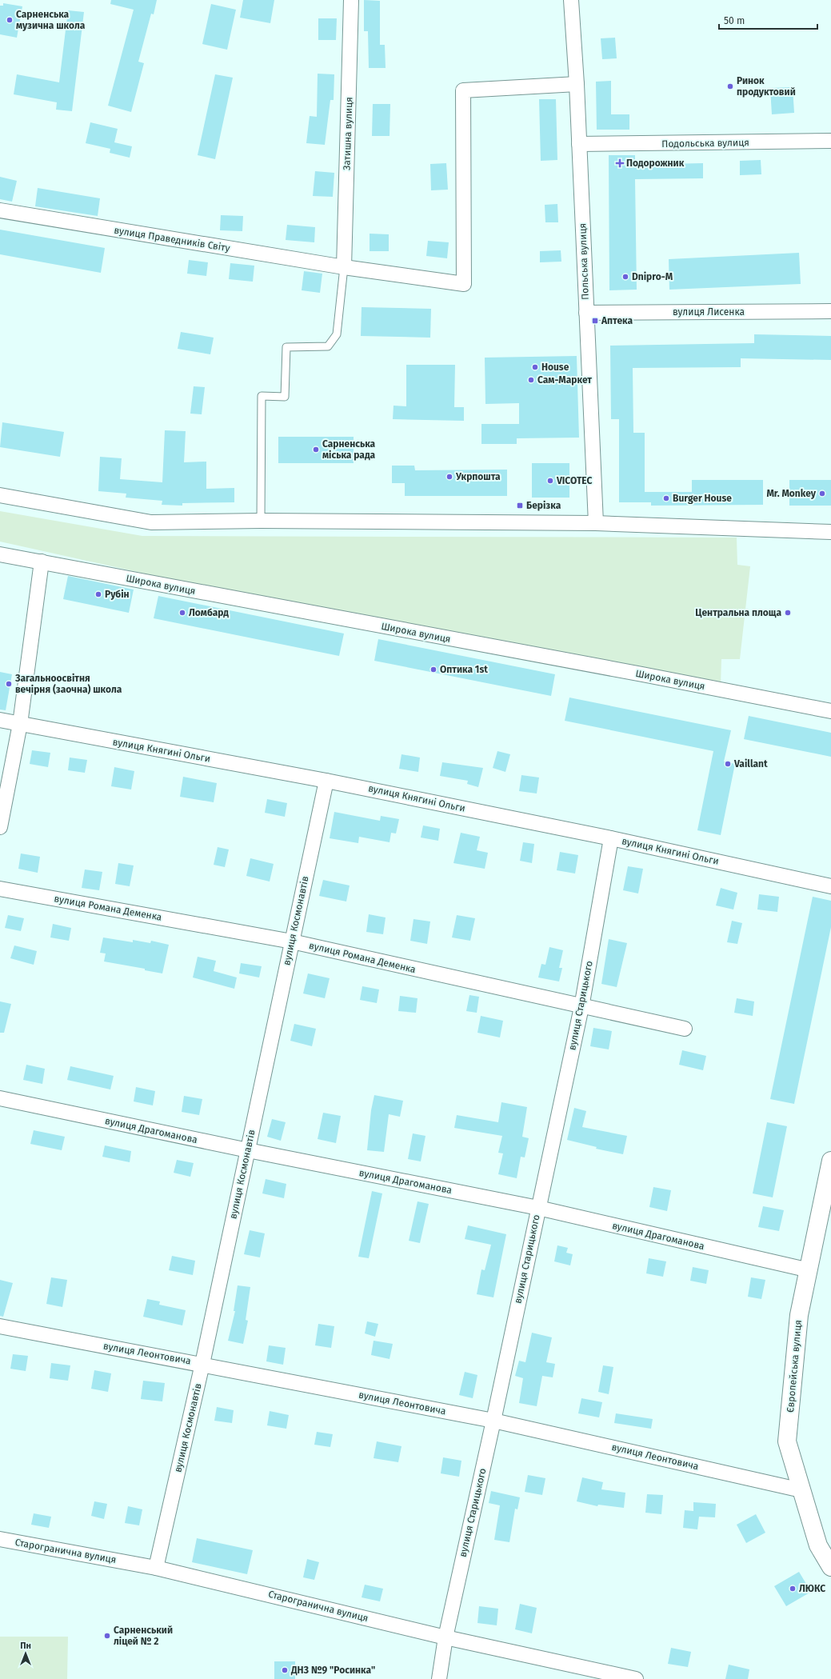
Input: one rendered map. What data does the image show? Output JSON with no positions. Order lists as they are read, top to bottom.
{
  "streets": {
    "main road": ["Європейська вулиця"],
    "street": [
      "Затишна вулиця",
      "Подольська вулиця",
      "вулиця Праведників Світу",
      "Польська вулиця",
      "вулиця Лисенка",
      "Широка вулиця",
      "вулиця Княгині Ольги",
      "вулиця Романа Деменка",
      "вулиця Космонавтів",
      "вулиця Старицького",
      "вулиця Драгоманова",
      "вулиця Леонтовича",
      "Старогранична вулиця"
    ]
  },
  "crossings": [
    ["Затишна вулиця", "вулиця Праведників Світу"],
    ["Подольська вулиця", "Польська вулиця"],
    ["вулиця Праведників Світу", "Польська вулиця"],
    ["Польська вулиця", "вулиця Лисенка"],
    ["вулиця Княгині Ольги", "вулиця Космонавтів"],
    ["вулиця Княгині Ольги", "вулиця Старицького"],
    ["вулиця Романа Деменка", "вулиця Космонавтів"],
    ["вулиця Романа Деменка", "вулиця Старицького"],
    ["вулиця Космонавтів", "вулиця Драгоманова"],
    ["вулиця Космонавтів", "вулиця Леонтовича"],
    ["вулиця Космонавтів", "Старогранична вулиця"],
    ["вулиця Старицького", "вулиця Драгоманова"],
    ["вулиця Старицького", "вулиця Леонтовича"],
    ["вулиця Старицького", "Старогранична вулиця"],
    ["вулиця Драгоманова", "Європейська вулиця"],
    ["вулиця Леонтовича", "Європейська вулиця"]
  ],
  "places": {
    "other": [
      "Сарненська музична школа",
      "Ринок продуктовий",
      "Dnipro-M",
      "House",
      "Сам-Маркет",
      "Сарненська міська рада",
      "Укрпошта",
      "VICOTEC",
      "Mr. Monkey",
      "Burger House",
      "Рубін",
      "Ломбард",
      "Центральна площа",
      "Оптика 1st",
      "Загальноосвітня вечірня (заочна) школа",
      "Vaillant",
      "ЛЮКС",
      "Сарненський ліцей № 2",
      "ДНЗ №9 \"Росинка\""
    ],
    "health": ["Подорожник"],
    "transit": ["Аптека", "Берізка"]
  },
  "scale_bar": "50 m",
  "north": "top"
}
